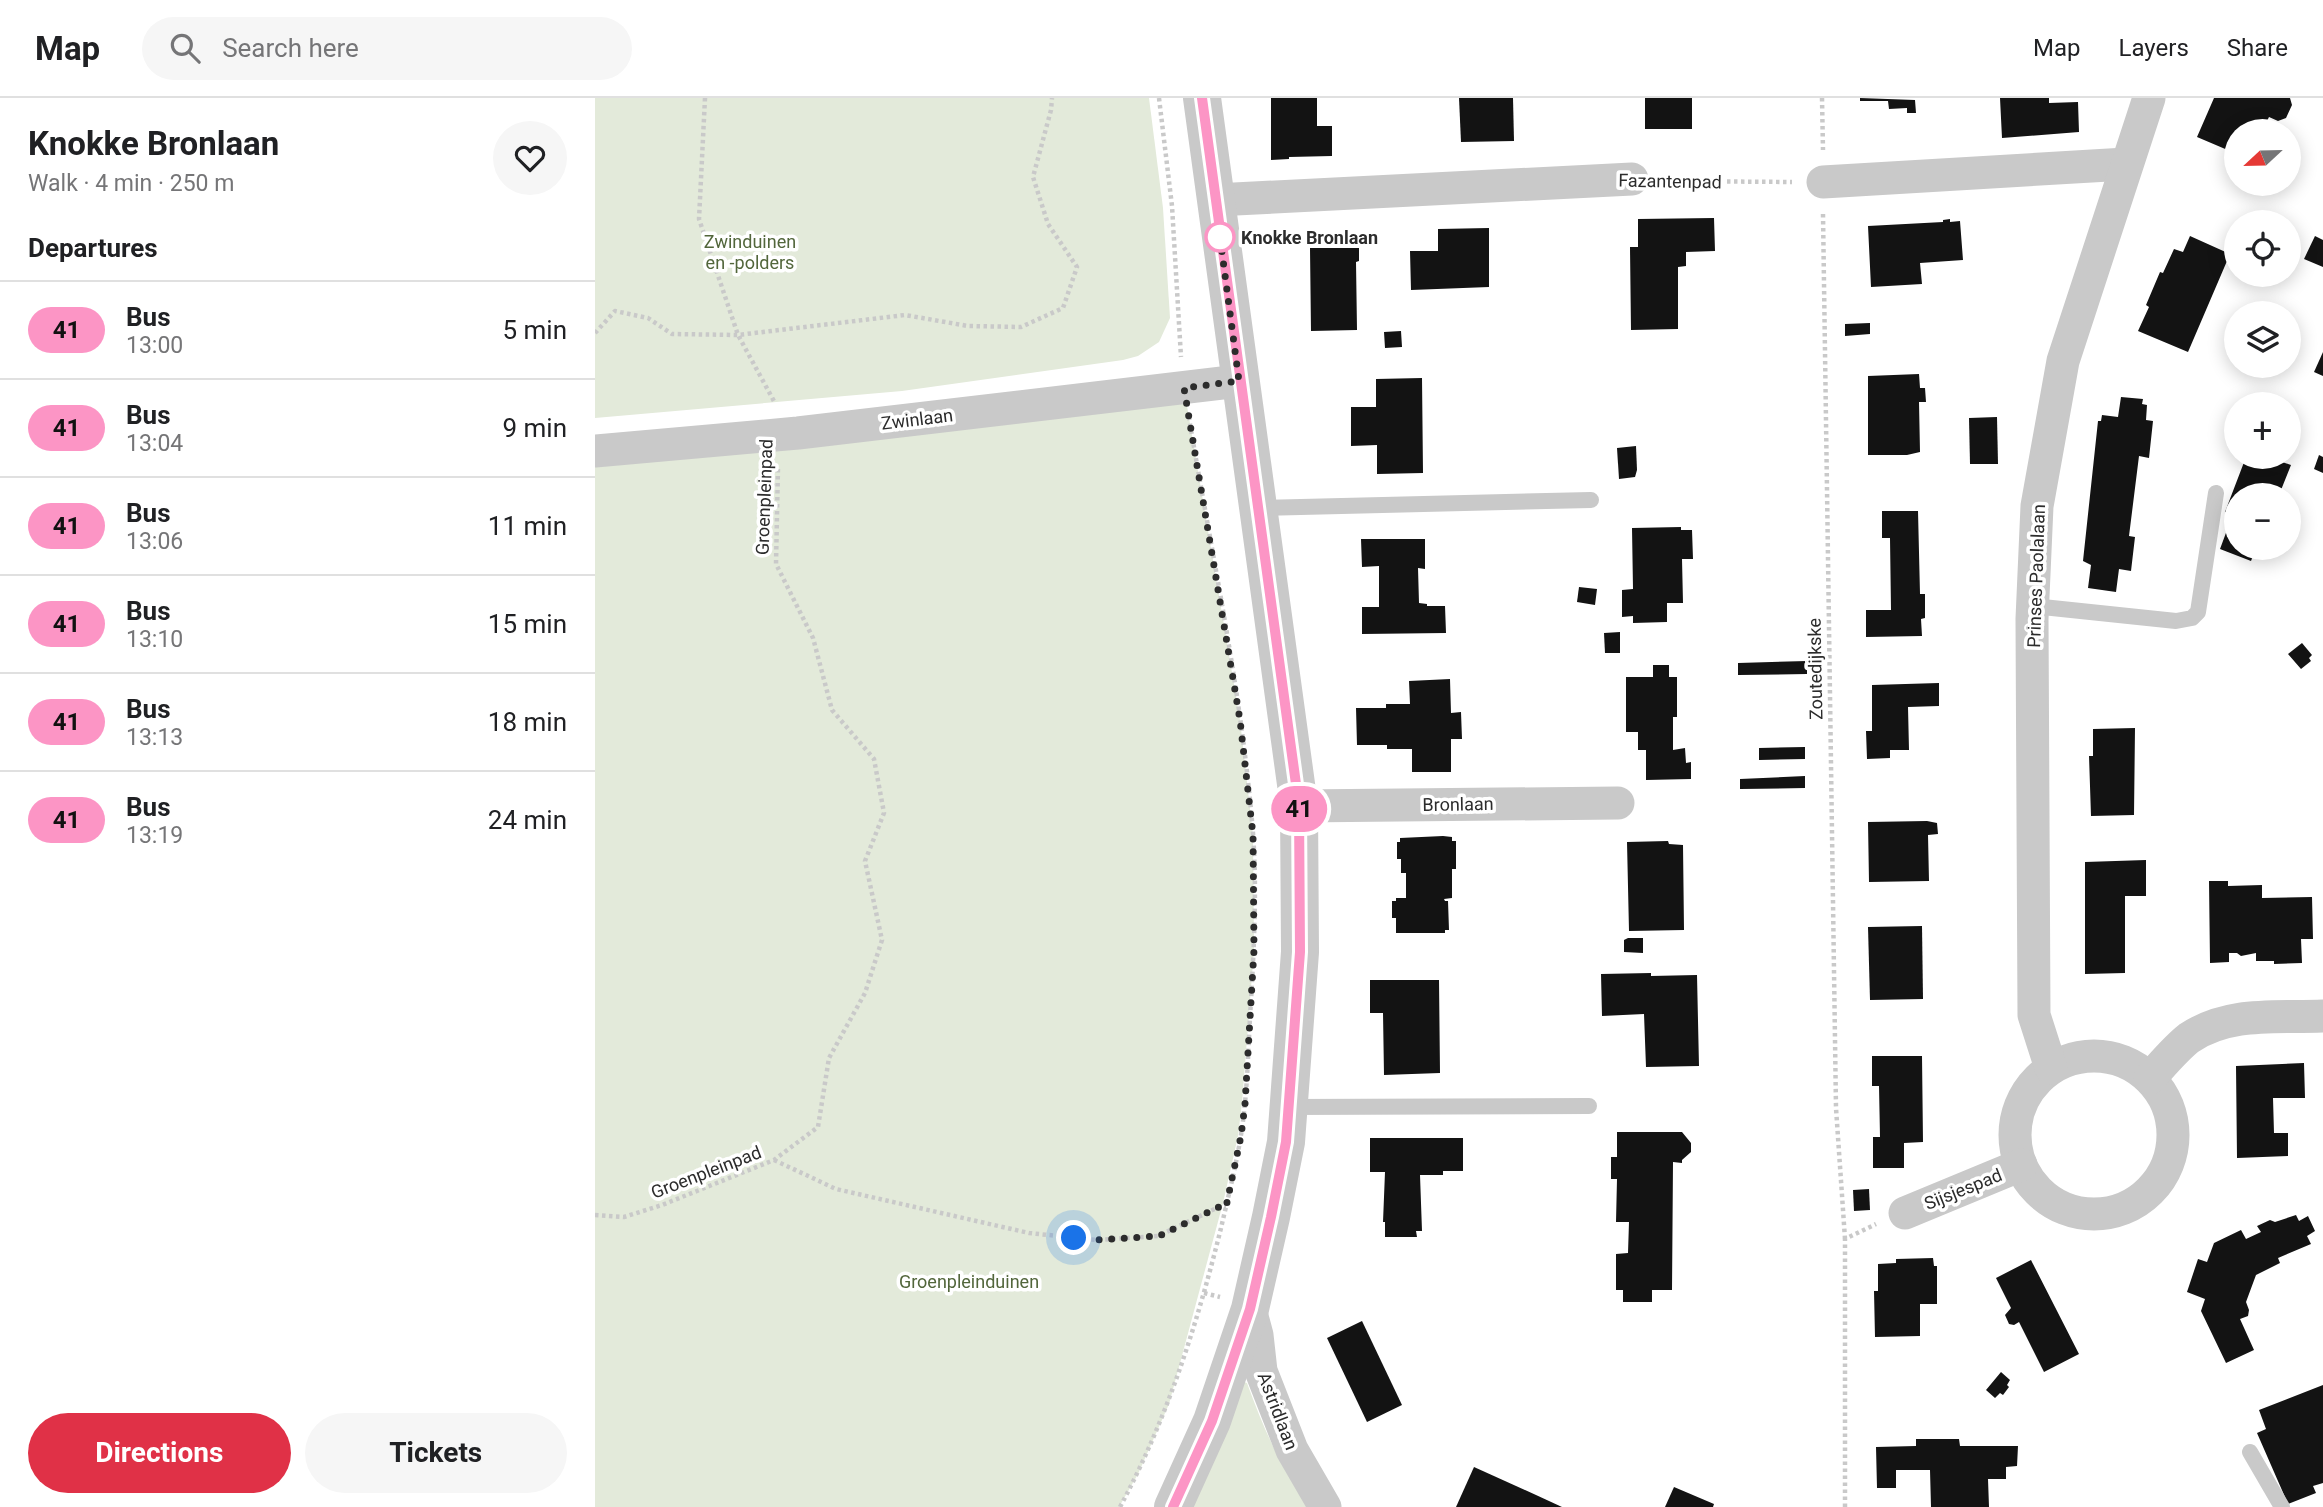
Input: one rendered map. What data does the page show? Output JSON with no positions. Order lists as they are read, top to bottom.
{
  "streets": {
    "street": [
      "Fazantenpad",
      "Zwinlaan",
      "Prinses Paolalaan",
      "Bronlaan",
      "Sijsjespad",
      "Astridlaan"
    ],
    "path": ["Groenpleinpad", "Zoutedijkske"]
  },
  "crossings": [
    ["Fazantenpad", "Zoutedijkske"],
    ["Zwinlaan", "Groenpleinpad"],
    ["Prinses Paolalaan", "Sijsjespad"]
  ],
  "parks": ["Zwinduinen en -polders", "Groenpleinduinen"],
  "places": ["Knokke Bronlaan"],
  "lines": ["bus line 41"],
  "north": "left",
  "page": {
    "header": "Map",
    "search": "Search here",
    "nav": ["Map", "Layers", "Share"],
    "heading": [
      ["Knokke Bronlaan", "Walk · 4 min · 250 m"],
      "Departures"
    ],
    "on_map": "41",
    "map_buttons": ["+", "−"],
    "list": [
      {
        "mark": "41",
        "name": "Bus",
        "note": "13:00",
        "value": "5 min"
      },
      {
        "mark": "41",
        "name": "Bus",
        "note": "13:04",
        "value": "9 min"
      },
      {
        "mark": "41",
        "name": "Bus",
        "note": "13:06",
        "value": "11 min"
      },
      {
        "mark": "41",
        "name": "Bus",
        "note": "13:10",
        "value": "15 min"
      },
      {
        "mark": "41",
        "name": "Bus",
        "note": "13:13",
        "value": "18 min"
      },
      {
        "mark": "41",
        "name": "Bus",
        "note": "13:19",
        "value": "24 min"
      }
    ],
    "buttons": ["Directions", "Tickets"]
  }
}
